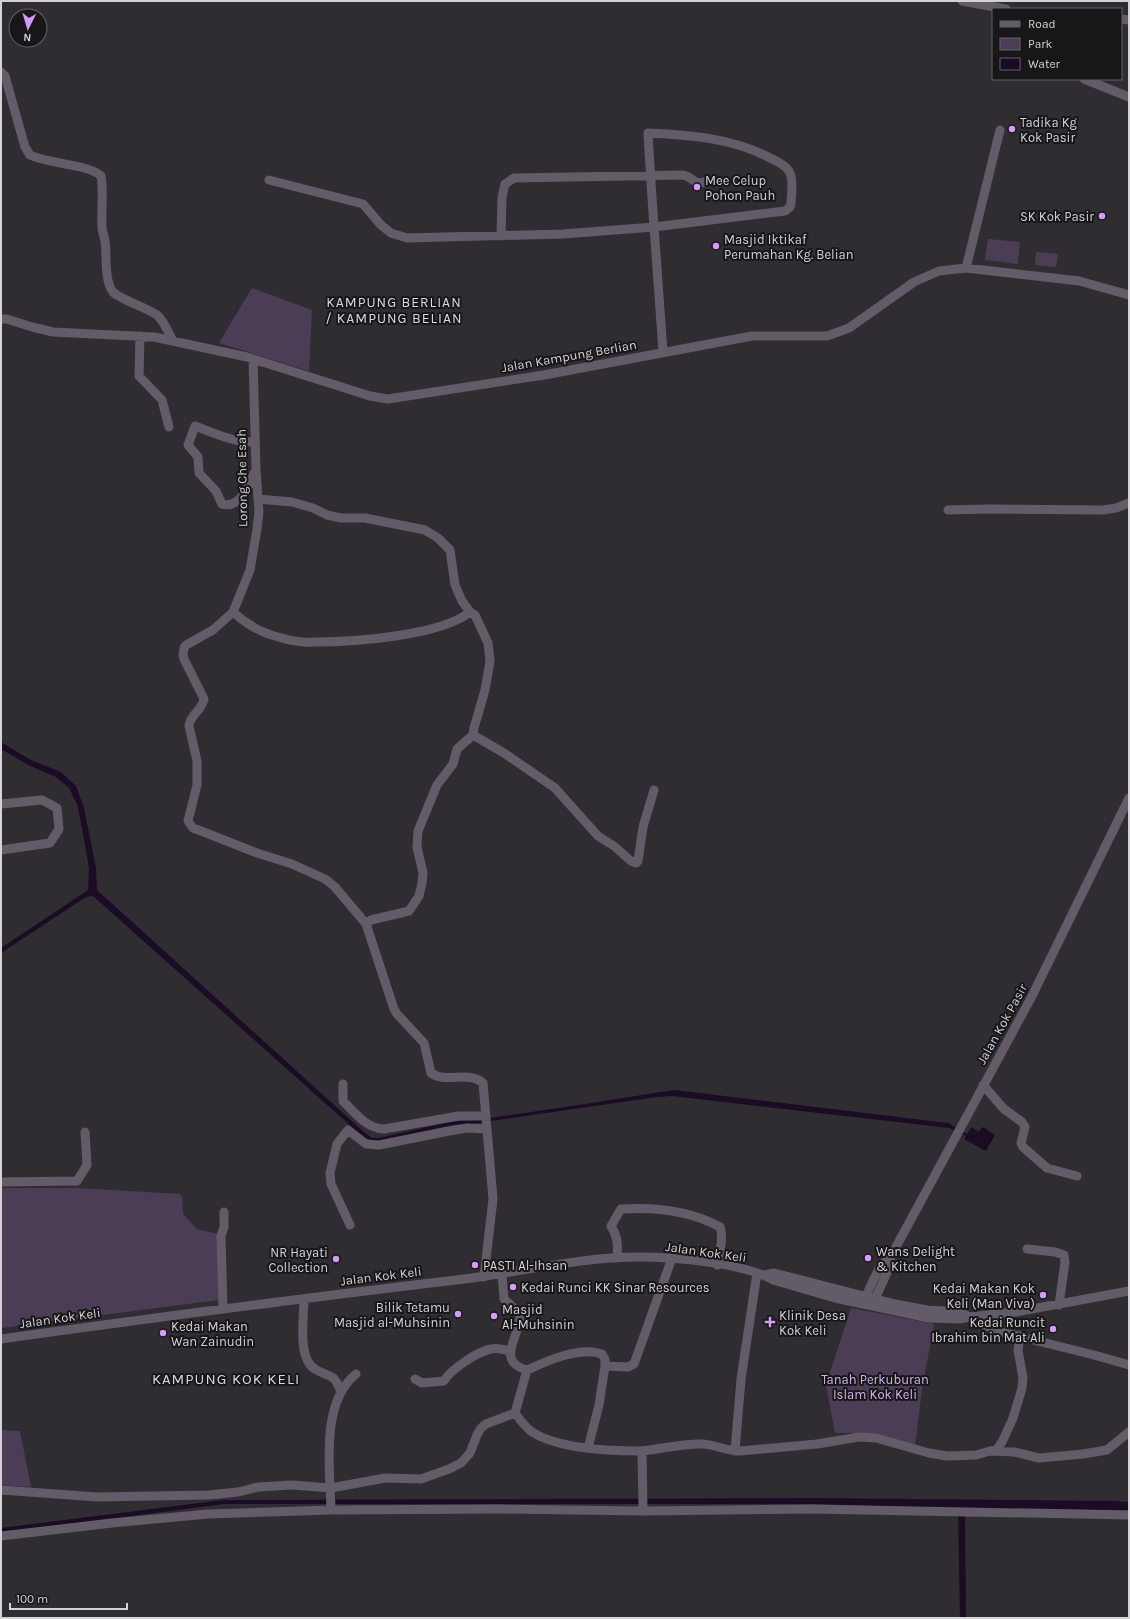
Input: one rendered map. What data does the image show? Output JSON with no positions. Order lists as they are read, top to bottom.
{
  "streets": {
    "street": [
      "Jalan Kampung Berlian",
      "Lorong Che Esah",
      "Jalan Kok Pasir",
      "Jalan Kok Keli"
    ]
  },
  "crossings": [
    ["Jalan Kampung Berlian", "Lorong Che Esah"],
    ["Jalan Kok Pasir", "Jalan Kok Keli"]
  ],
  "districts": ["KAMPUNG BERLIAN / KAMPUNG BELIAN", "KAMPUNG KOK KELI"],
  "parks": ["Tanah Perkuburan Islam Kok Keli"],
  "places": {
    "other": [
      "Tadika Kg Kok Pasir",
      "Mee Celup Pohon Pauh",
      "SK Kok Pasir",
      "Masjid Iktikaf Perumahan Kg. Belian",
      "Wans Delight & Kitchen",
      "NR Hayati Collection",
      "PASTI Al-Ihsan",
      "Kedai Runci KK Sinar Resources",
      "Kedai Makan Kok Keli (Man Viva)",
      "Bilik Tetamu Masjid al-Muhsinin",
      "Masjid Al-Muhsinin",
      "Kedai Runcit Ibrahim bin Mat Ali",
      "Kedai Makan Wan Zainudin"
    ],
    "health": ["Klinik Desa Kok Keli"]
  },
  "legend": ["Road", "Park", "Water"],
  "scale_bar": "100 m",
  "north": "bottom"
}
